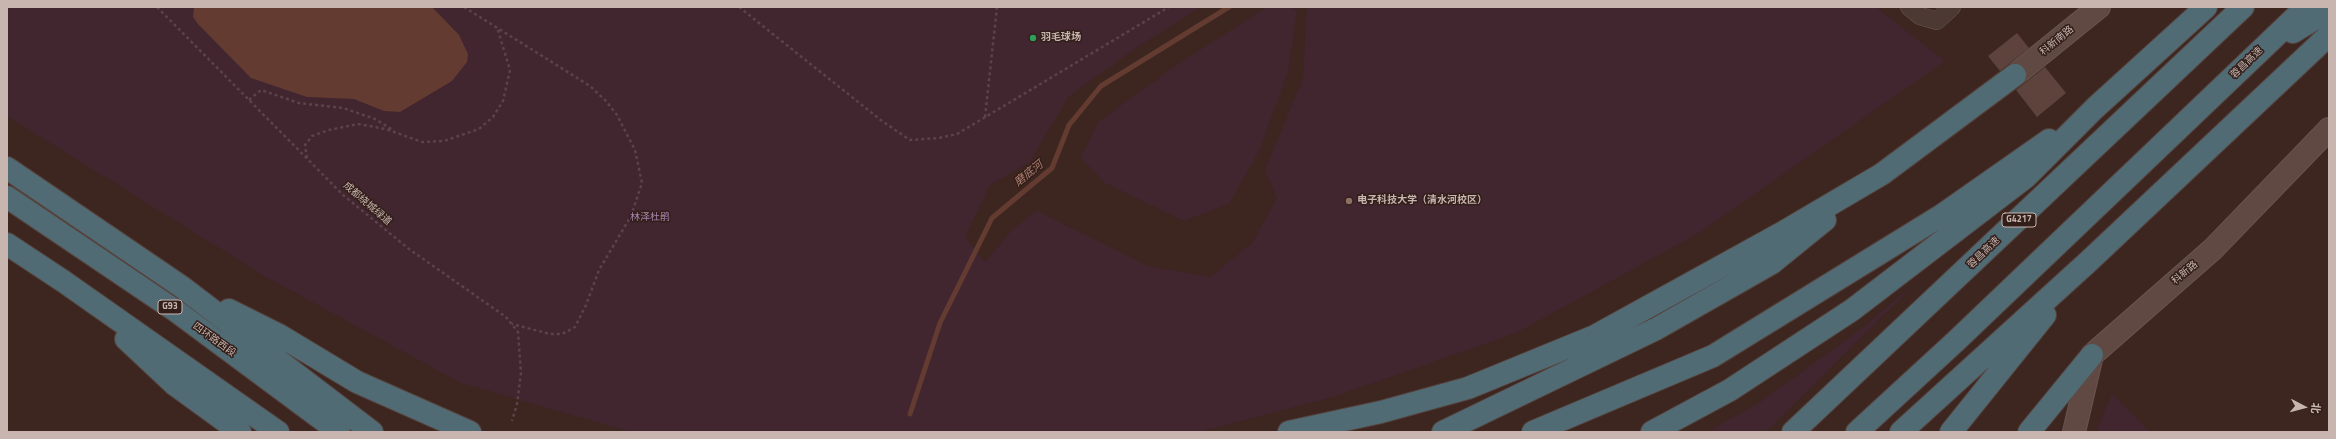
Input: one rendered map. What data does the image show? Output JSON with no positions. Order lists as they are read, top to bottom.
{
  "streets": {
    "highway": [
      "蓉昌高速",
      "G4217",
      "G93",
      "四环路西段"
    ],
    "main road": ["科新南路", "科新路"],
    "path": ["成都绕城绿道"]
  },
  "water": ["磨底河"],
  "parks": ["林泽杜鹃"],
  "places": ["羽毛球场", "电子科技大学（清水河校区）"],
  "north": "right"
}
